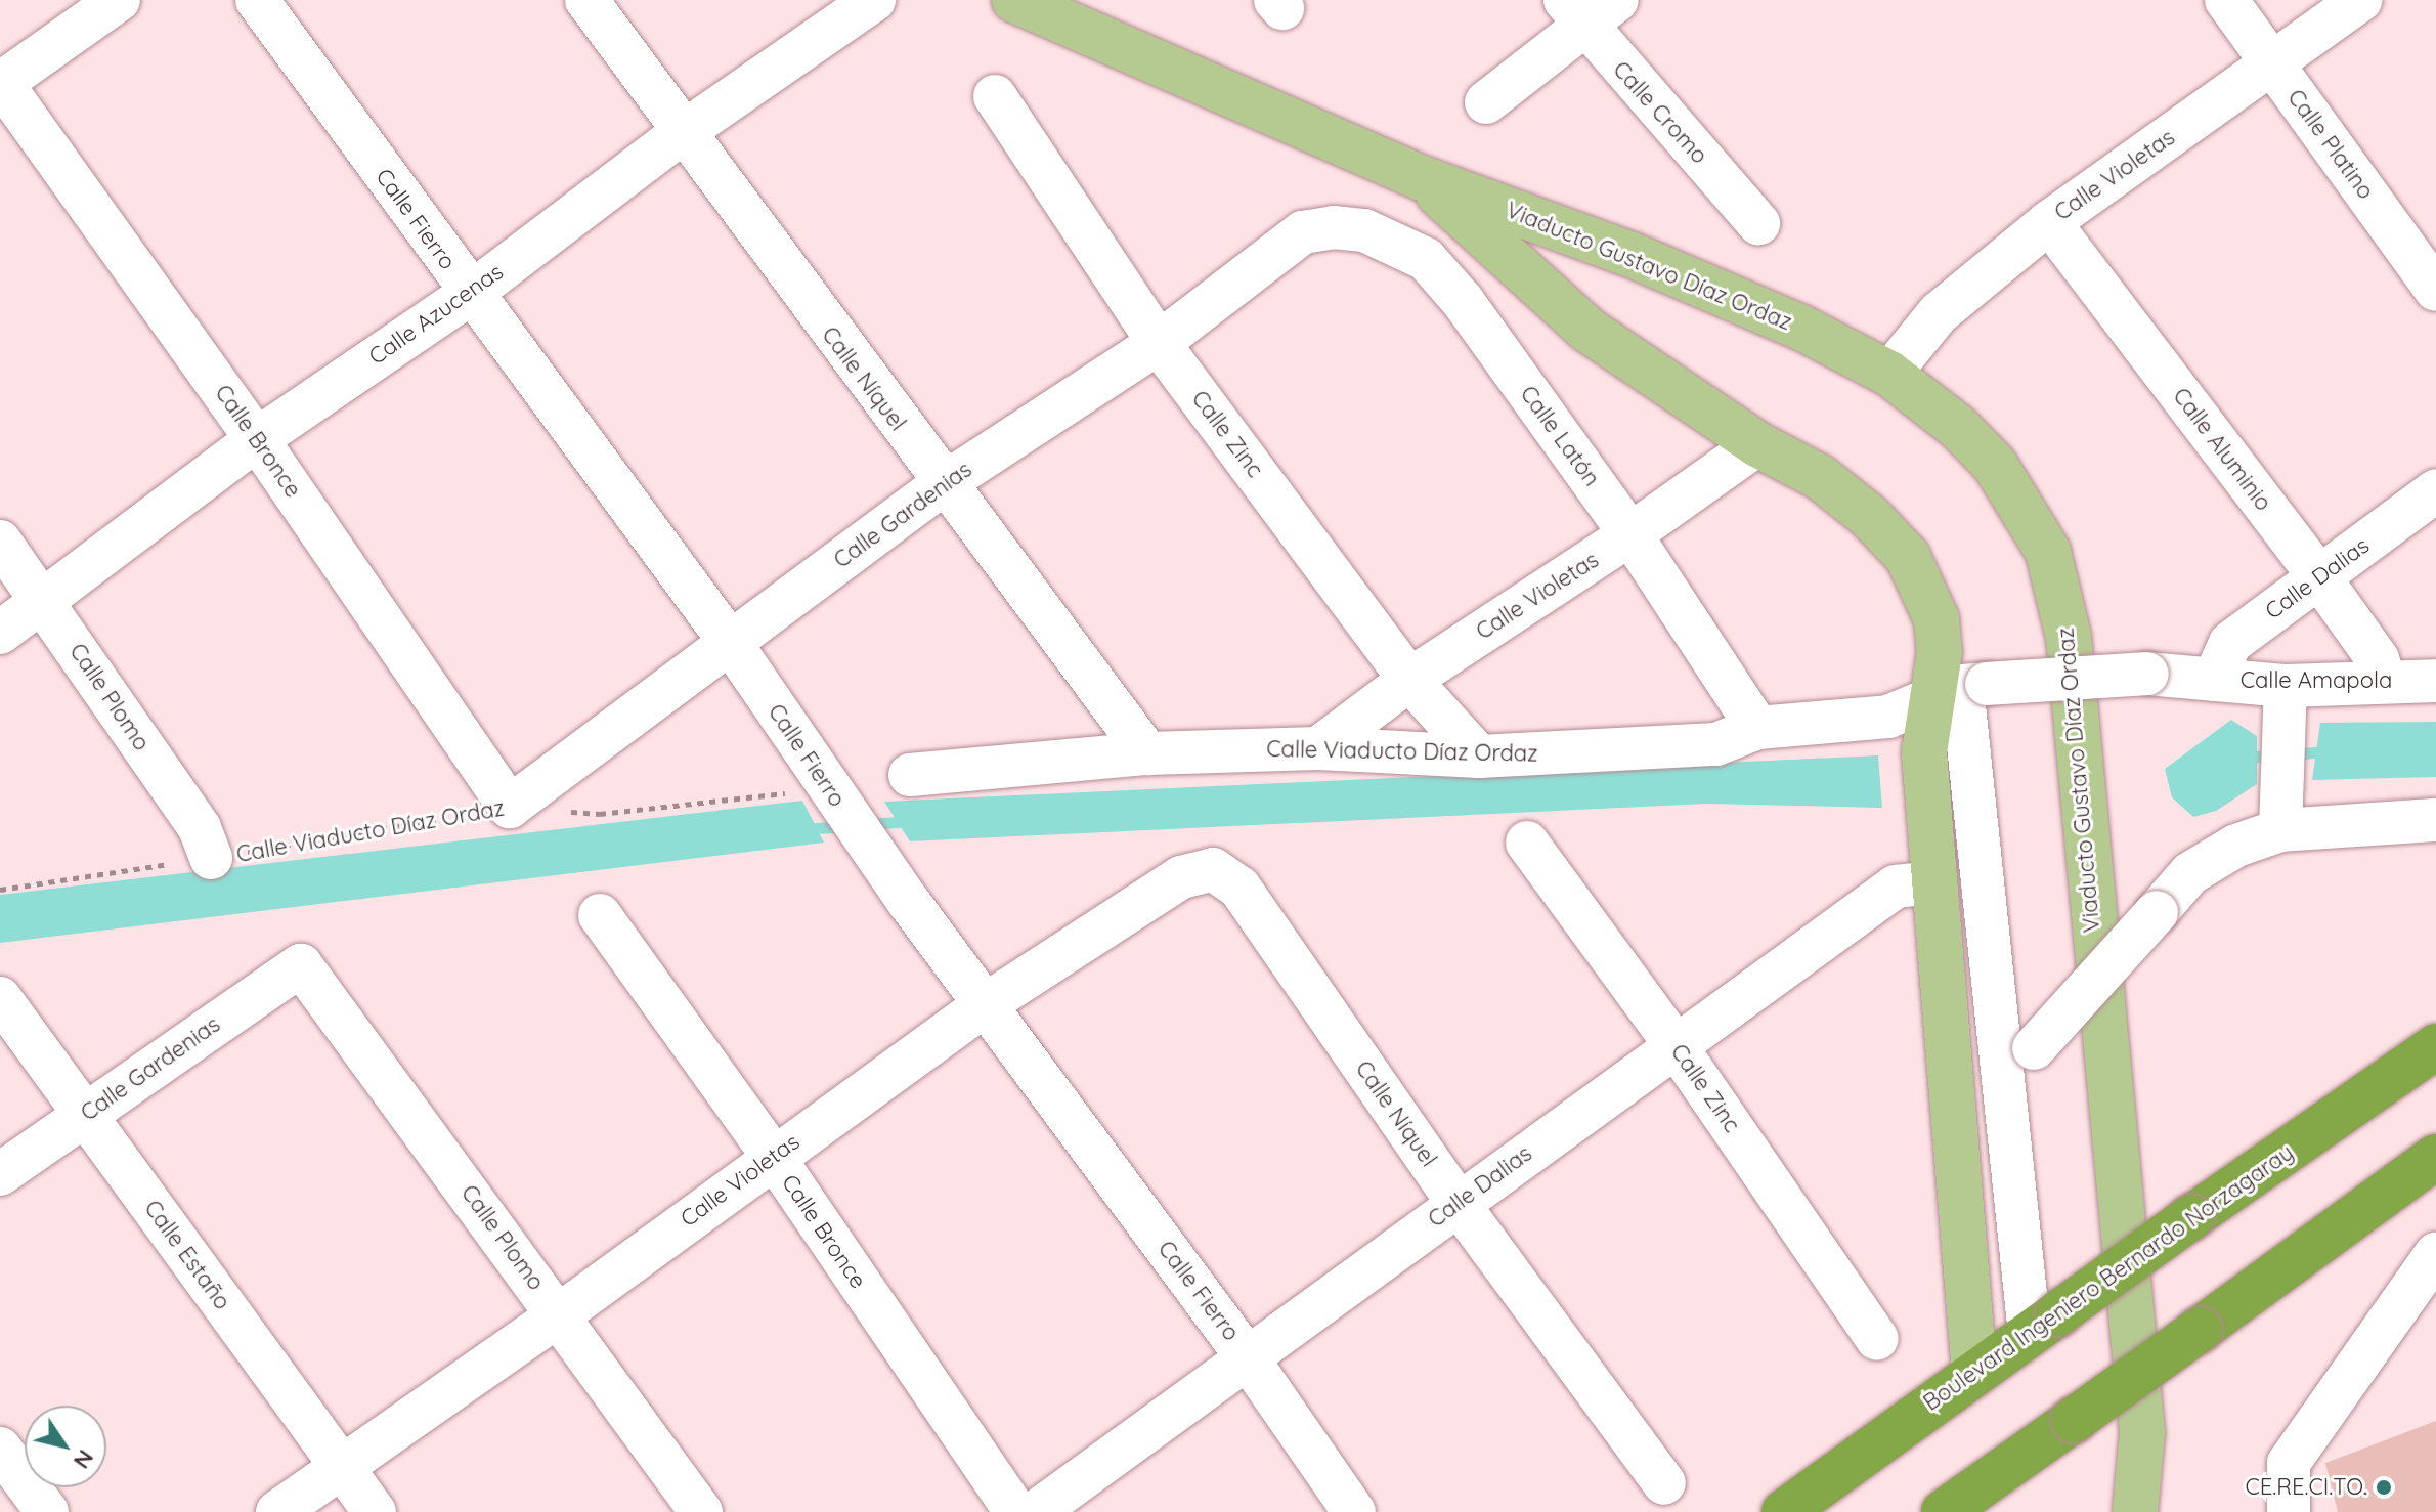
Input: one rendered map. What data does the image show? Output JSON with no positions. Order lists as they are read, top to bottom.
{
  "streets": {
    "highway": ["Boulevard Ingeniero Bernardo Norzagaray"],
    "main road": ["Viaducto Gustavo Díaz Ordaz"],
    "street": [
      "Calle Cromo",
      "Calle Platino",
      "Calle Violetas",
      "Calle Fierro",
      "Calle Azucenas",
      "Calle Níquel",
      "Calle Zinc",
      "Calle Latón",
      "Calle Bronce",
      "Calle Aluminio",
      "Calle Gardenias",
      "Calle Dalias",
      "Calle Amapola",
      "Calle Plomo",
      "Calle Viaducto Díaz Ordaz",
      "Calle Estaño"
    ]
  },
  "crossings": [
    ["Calle Platino", "Calle Violetas"],
    ["Calle Violetas", "Calle Fierro"],
    ["Calle Violetas", "Viaducto Gustavo Díaz Ordaz"],
    ["Calle Violetas", "Calle Níquel"],
    ["Calle Violetas", "Calle Zinc"],
    ["Calle Violetas", "Calle Latón"],
    ["Calle Violetas", "Calle Bronce"],
    ["Calle Violetas", "Calle Aluminio"],
    ["Calle Violetas", "Calle Plomo"],
    ["Calle Violetas", "Calle Viaducto Díaz Ordaz"],
    ["Calle Violetas", "Calle Estaño"],
    ["Calle Fierro", "Calle Azucenas"],
    ["Calle Fierro", "Calle Gardenias"],
    ["Calle Fierro", "Calle Dalias"],
    ["Calle Fierro", "Calle Viaducto Díaz Ordaz"],
    ["Viaducto Gustavo Díaz Ordaz", "Calle Dalias"],
    ["Viaducto Gustavo Díaz Ordaz", "Calle Amapola"],
    ["Viaducto Gustavo Díaz Ordaz", "Calle Viaducto Díaz Ordaz"],
    ["Viaducto Gustavo Díaz Ordaz", "Boulevard Ingeniero Bernardo Norzagaray"],
    ["Calle Azucenas", "Calle Níquel"],
    ["Calle Azucenas", "Calle Bronce"],
    ["Calle Azucenas", "Calle Plomo"],
    ["Calle Níquel", "Calle Gardenias"],
    ["Calle Níquel", "Calle Dalias"],
    ["Calle Níquel", "Calle Viaducto Díaz Ordaz"],
    ["Calle Zinc", "Calle Gardenias"],
    ["Calle Zinc", "Calle Dalias"],
    ["Calle Zinc", "Calle Viaducto Díaz Ordaz"],
    ["Calle Latón", "Calle Gardenias"],
    ["Calle Latón", "Calle Viaducto Díaz Ordaz"],
    ["Calle Bronce", "Calle Gardenias"],
    ["Calle Bronce", "Calle Viaducto Díaz Ordaz"],
    ["Calle Aluminio", "Calle Dalias"],
    ["Calle Aluminio", "Calle Amapola"],
    ["Calle Gardenias", "Calle Plomo"],
    ["Calle Gardenias", "Calle Viaducto Díaz Ordaz"],
    ["Calle Gardenias", "Calle Estaño"],
    ["Calle Dalias", "Calle Amapola"],
    ["Calle Amapola", "Calle Viaducto Díaz Ordaz"],
    ["Calle Plomo", "Calle Viaducto Díaz Ordaz"]
  ],
  "places": ["CE.RE.CI.TO."],
  "north": "bottom right"
}
